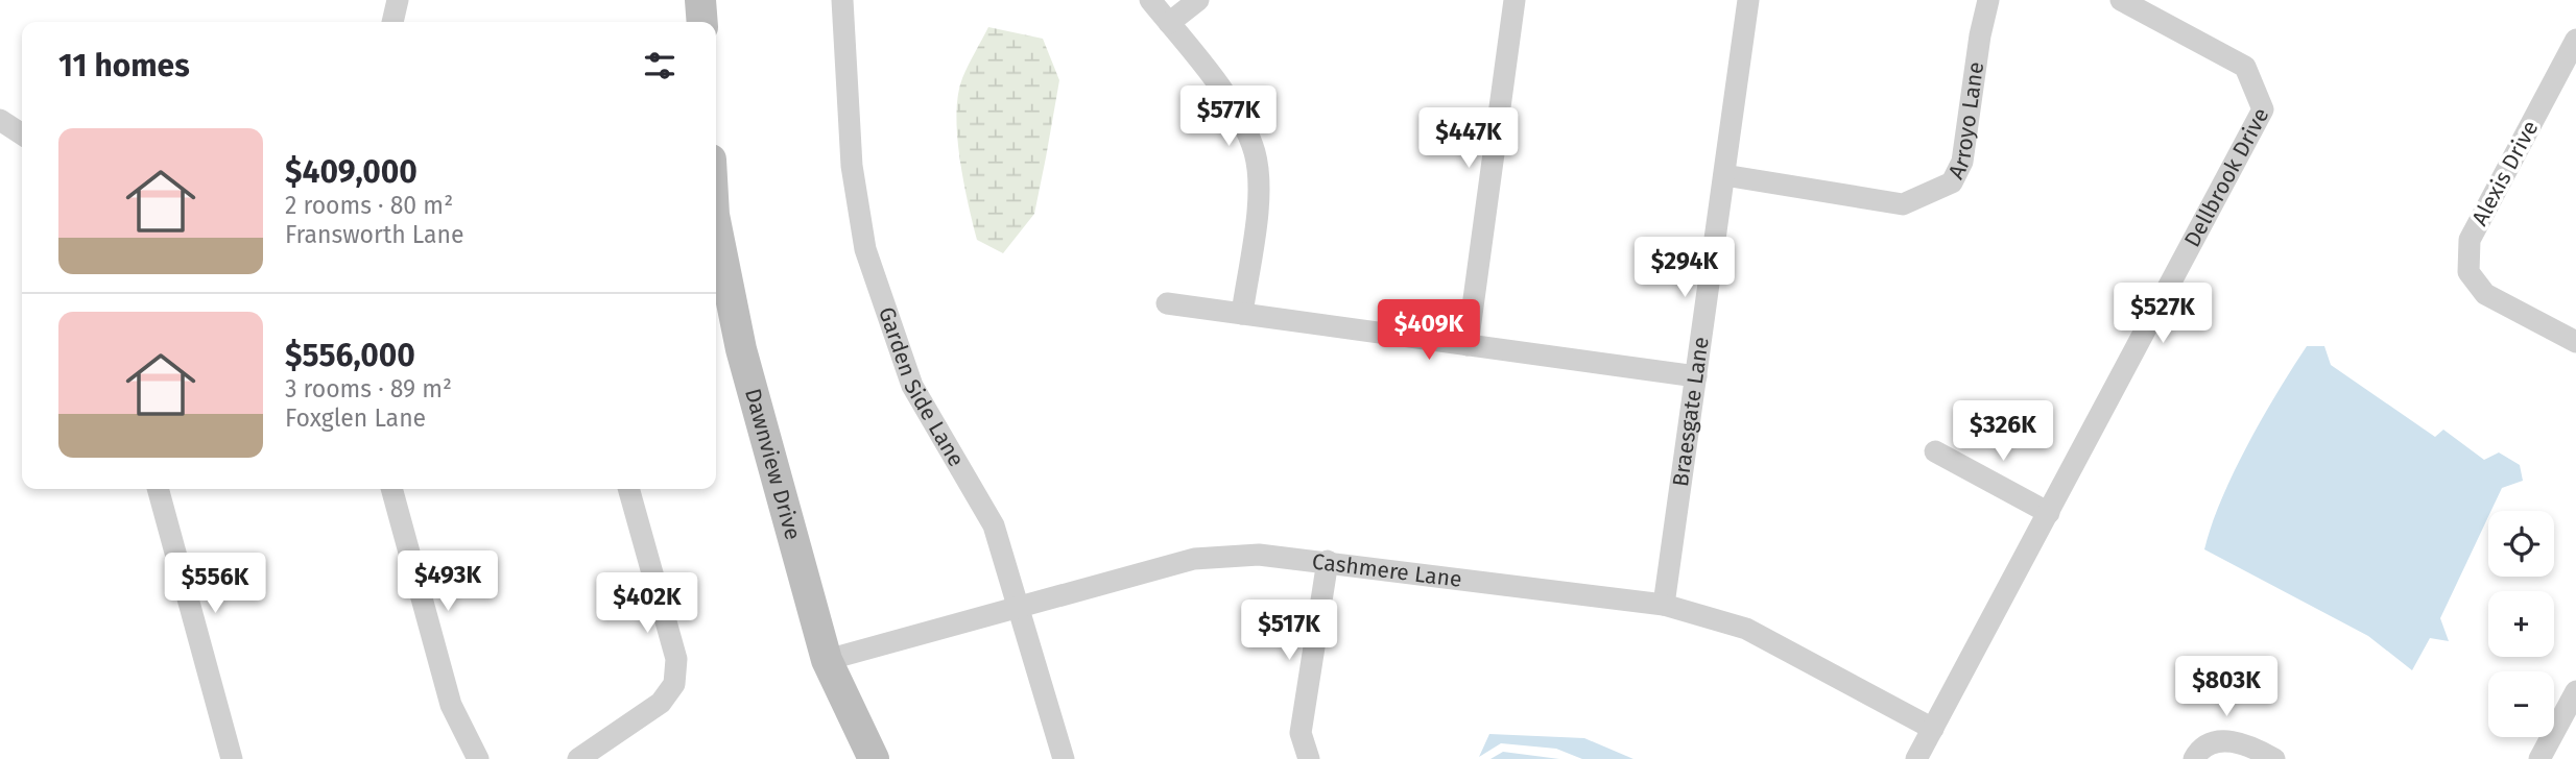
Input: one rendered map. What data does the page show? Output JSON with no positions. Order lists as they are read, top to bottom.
{
  "streets": {
    "street": [
      "Arroyo Lane",
      "Alexis Drive",
      "Dellbrook Drive",
      "Garden Side Lane",
      "Braesgate Lane",
      "Dawnview Drive",
      "Cashmere Lane"
    ]
  },
  "crossings": [
    ["Arroyo Lane", "Braesgate Lane"],
    ["Dellbrook Drive", "Cashmere Lane"],
    ["Garden Side Lane", "Cashmere Lane"],
    ["Braesgate Lane", "Cashmere Lane"],
    ["Dawnview Drive", "Cashmere Lane"]
  ],
  "page": {
    "heading": "11 homes",
    "price": [
      "$577K",
      "$447K",
      "$294K",
      "$527K",
      "$409K",
      "$326K",
      "$493K",
      "$556K",
      "$402K",
      "$517K",
      "$803K"
    ],
    "list": [
      {
        "name": "$409,000",
        "note": "2 rooms · 80 m² · Fransworth Lane"
      },
      {
        "name": "$556,000",
        "note": "3 rooms · 89 m² · Foxglen Lane"
      }
    ],
    "map_buttons": ["+", "−"]
  }
}
